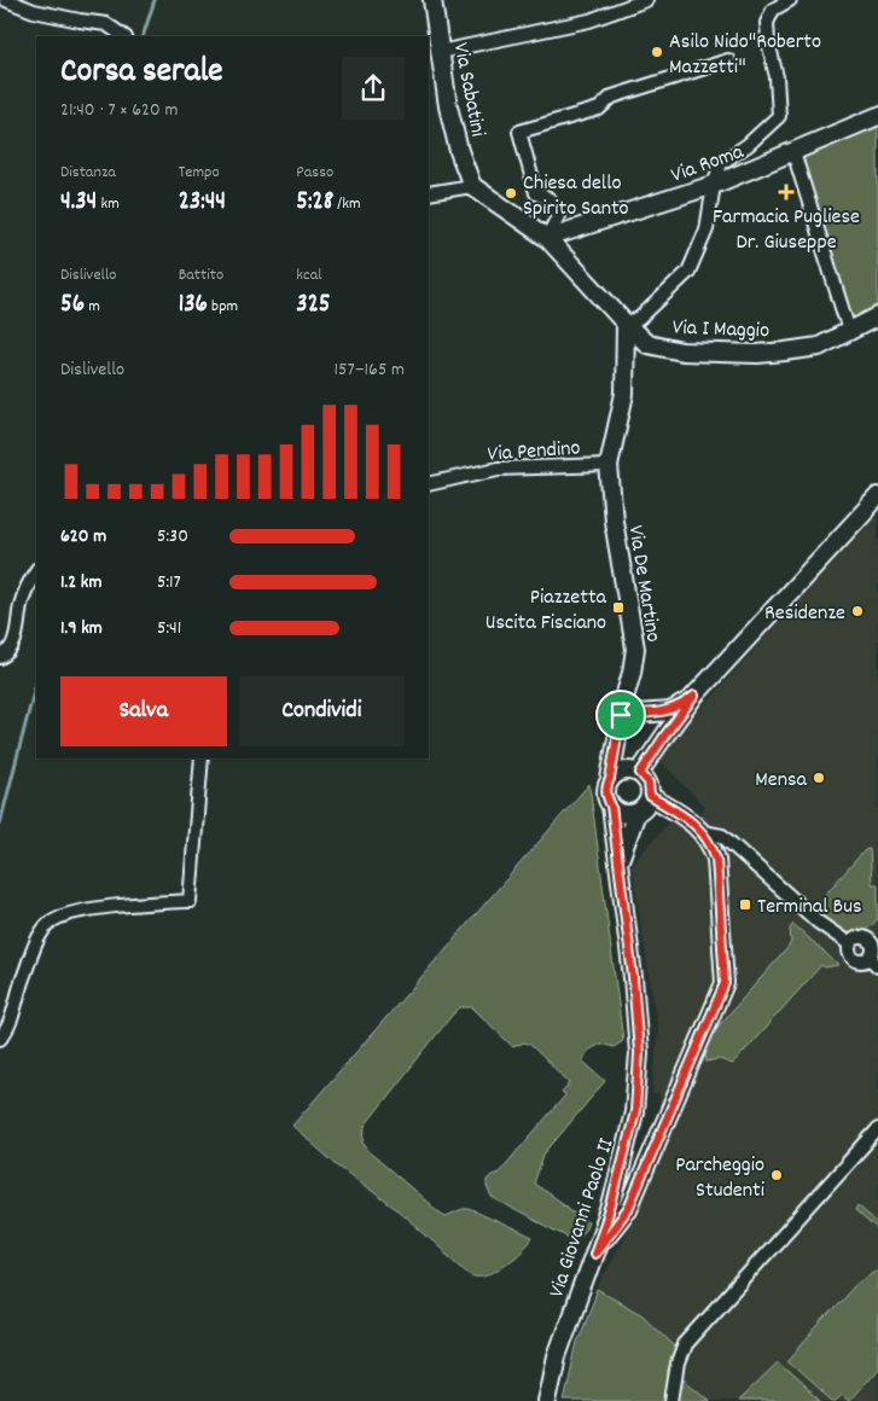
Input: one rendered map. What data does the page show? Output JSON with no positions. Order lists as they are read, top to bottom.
{
  "streets": {
    "street": [
      "Via Sabatini",
      "Via Roma",
      "Via I Maggio",
      "Via Pendino",
      "Via De Martino",
      "Via Giovanni Paolo II"
    ]
  },
  "crossings": [
    ["Via I Maggio", "Via De Martino"],
    ["Via Pendino", "Via De Martino"],
    ["Via De Martino", "Via Giovanni Paolo II"]
  ],
  "places": {
    "other": [
      "Asilo Nido\"Roberto Mazzetti\"",
      "Chiesa dello Spirito Santo",
      "Residenze",
      "Mensa",
      "Parcheggio Studenti"
    ],
    "health": ["Farmacia Pugliese Dr. Giuseppe"],
    "transit": ["Piazzetta Uscita Fisciano", "Terminal Bus"]
  },
  "page": {
    "heading": ["Corsa serale", "21:40 · 7 × 620 m"],
    "stats": [
      ["Distanza", "4.34 km"],
      ["Tempo", "23:44"],
      ["Passo", "5:28 /km"],
      ["Dislivello", "56 m"],
      ["Battito", "136 bpm"],
      ["kcal", "325"]
    ],
    "chart": ["Dislivello", "157–165 m"],
    "list": [
      {
        "name": "620 m",
        "note": "5:30"
      },
      {
        "name": "1.2 km",
        "note": "5:17"
      },
      {
        "name": "1.9 km",
        "note": "5:41"
      }
    ],
    "buttons": ["Salva", "Condividi"]
  }
}
